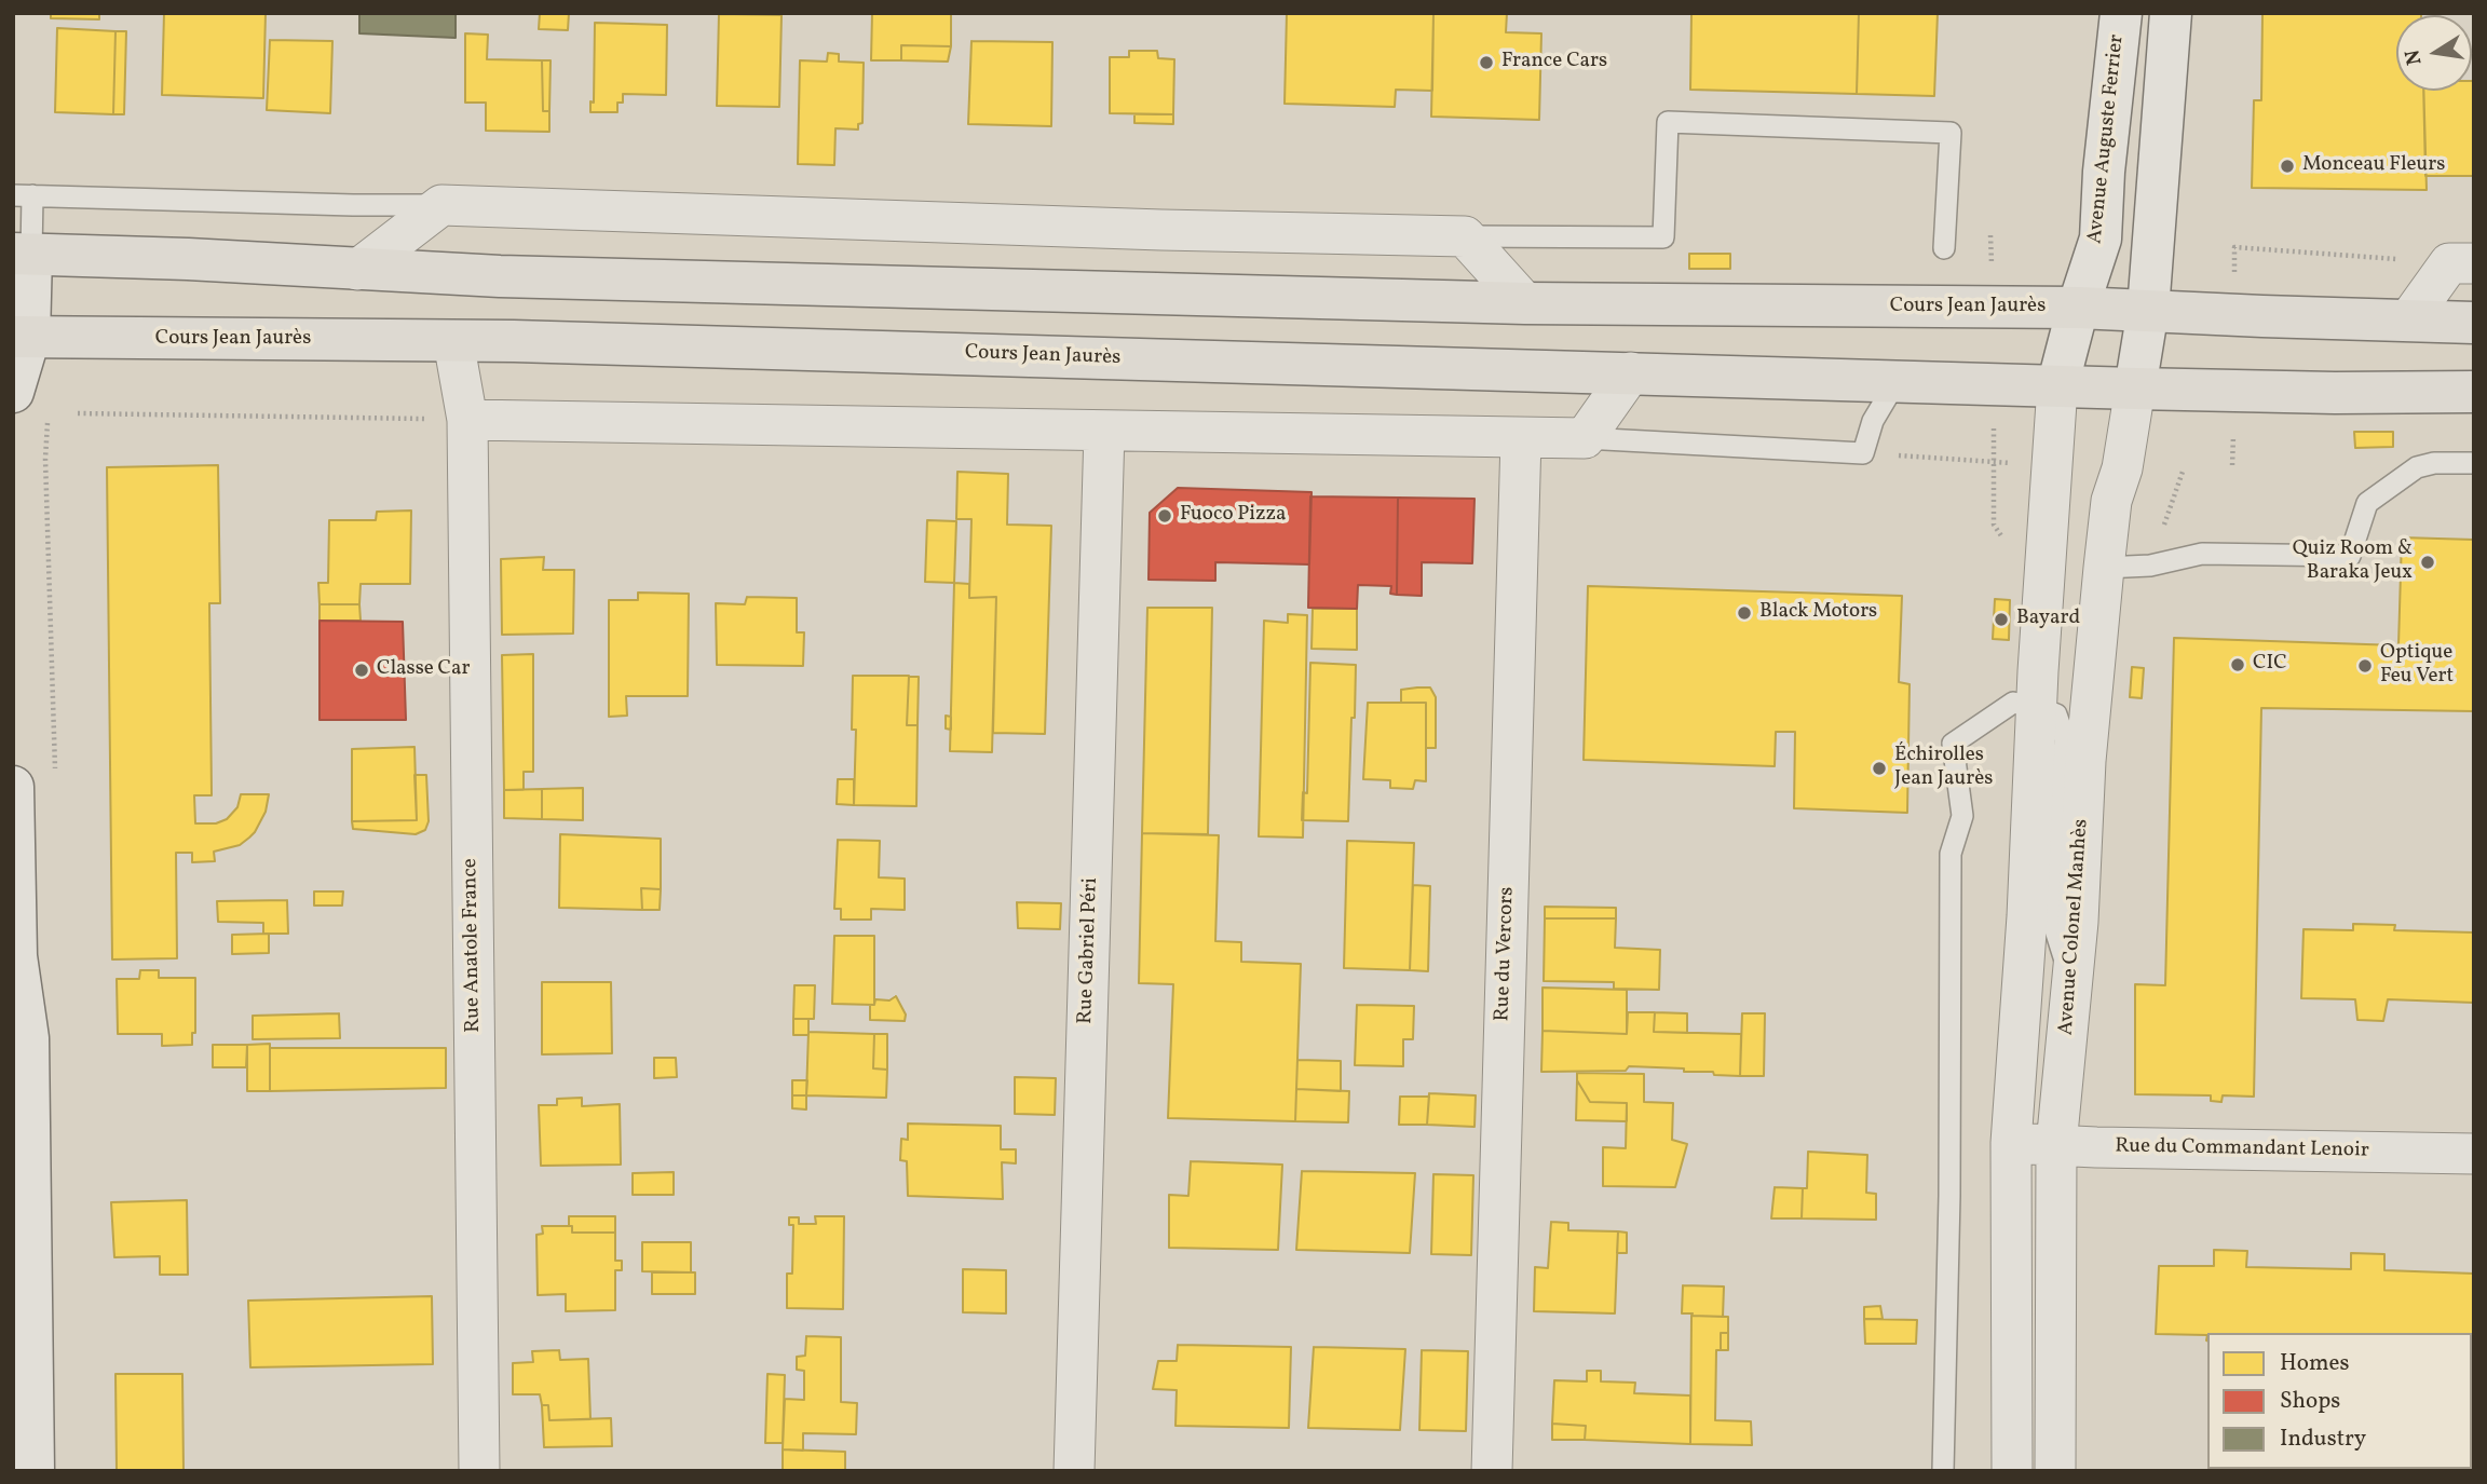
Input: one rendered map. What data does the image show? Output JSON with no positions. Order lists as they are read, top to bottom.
{
  "streets": {
    "main road": ["Cours Jean Jaurès"],
    "street": [
      "Avenue Auguste Ferrier",
      "Avenue Colonel Manhès",
      "Rue Anatole France",
      "Rue Gabriel Péri",
      "Rue du Vercors",
      "Rue du Commandant Lenoir"
    ]
  },
  "crossings": [
    ["Avenue Auguste Ferrier", "Cours Jean Jaurès"],
    ["Cours Jean Jaurès", "Avenue Colonel Manhès"],
    ["Avenue Colonel Manhès", "Rue du Commandant Lenoir"]
  ],
  "places": [
    "France Cars",
    "Monceau Fleurs",
    "Fuoco Pizza",
    "Quiz Room & Baraka Jeux",
    "Black Motors",
    "Bayard",
    "CIC",
    "Optique Feu Vert",
    "Classe Car",
    "Échirolles Jean Jaurès"
  ],
  "legend": ["Homes", "Shops", "Industry"],
  "north": "left"
}
